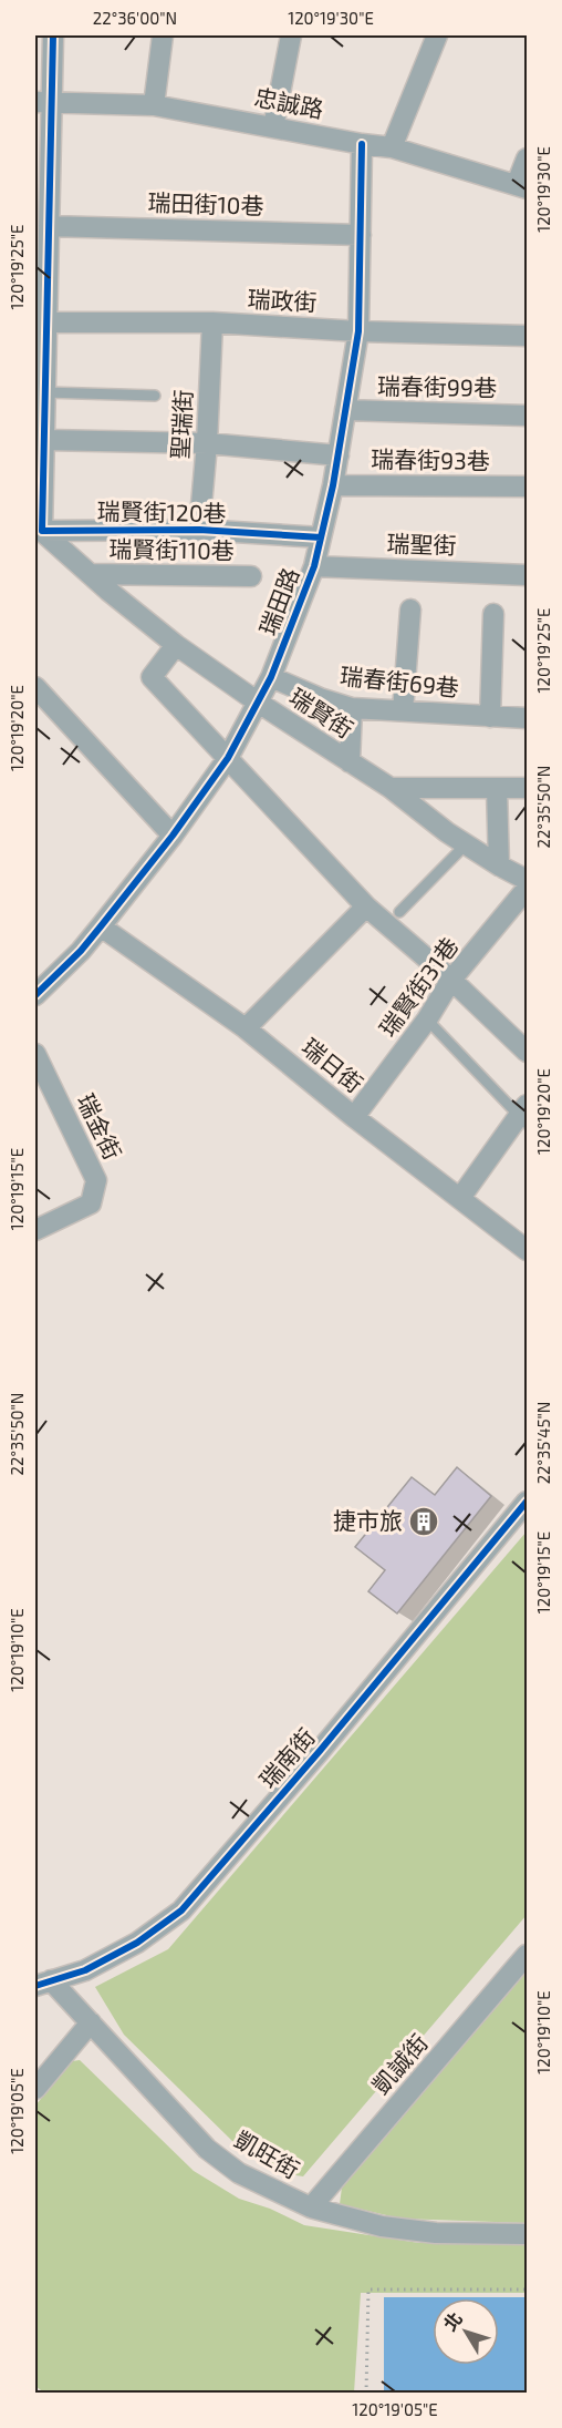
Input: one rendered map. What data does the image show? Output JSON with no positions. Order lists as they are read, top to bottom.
{
  "streets": {
    "street": [
      "忠誠路",
      "瑞田街10巷",
      "瑞政街",
      "瑞春街99巷",
      "聖瑞街",
      "瑞春街93巷",
      "瑞賢街120巷",
      "瑞聖街",
      "瑞賢街110巷",
      "瑞田路",
      "瑞春街69巷",
      "瑞賢街",
      "瑞賢街31巷",
      "瑞日街",
      "瑞金街",
      "瑞南街",
      "凱誠街",
      "凱旺街"
    ]
  },
  "crossings": [
    ["忠誠路", "瑞田路"],
    ["瑞田街10巷", "瑞田路"],
    ["瑞政街", "聖瑞街"],
    ["瑞政街", "瑞田路"],
    ["瑞春街99巷", "瑞田路"],
    ["聖瑞街", "瑞賢街120巷"],
    ["瑞春街93巷", "瑞田路"],
    ["瑞賢街120巷", "瑞田路"],
    ["瑞賢街120巷", "瑞賢街"],
    ["瑞聖街", "瑞田路"],
    ["瑞賢街110巷", "瑞賢街"],
    ["瑞田路", "瑞春街69巷"],
    ["瑞田路", "瑞賢街"],
    ["瑞田路", "瑞日街"],
    ["瑞賢街31巷", "瑞日街"],
    ["瑞南街", "凱旺街"],
    ["凱誠街", "凱旺街"]
  ],
  "places": {
    "building": ["捷市旅"]
  },
  "north": "top left",
  "coordinates": [
    "22°36'00\"N",
    "120°19'30\"E",
    "120°19'25\"E",
    "120°19'20\"E",
    "22°35'50\"N",
    "120°19'15\"E",
    "22°35'45\"N",
    "120°19'10\"E",
    "120°19'05\"E"
  ]
}
